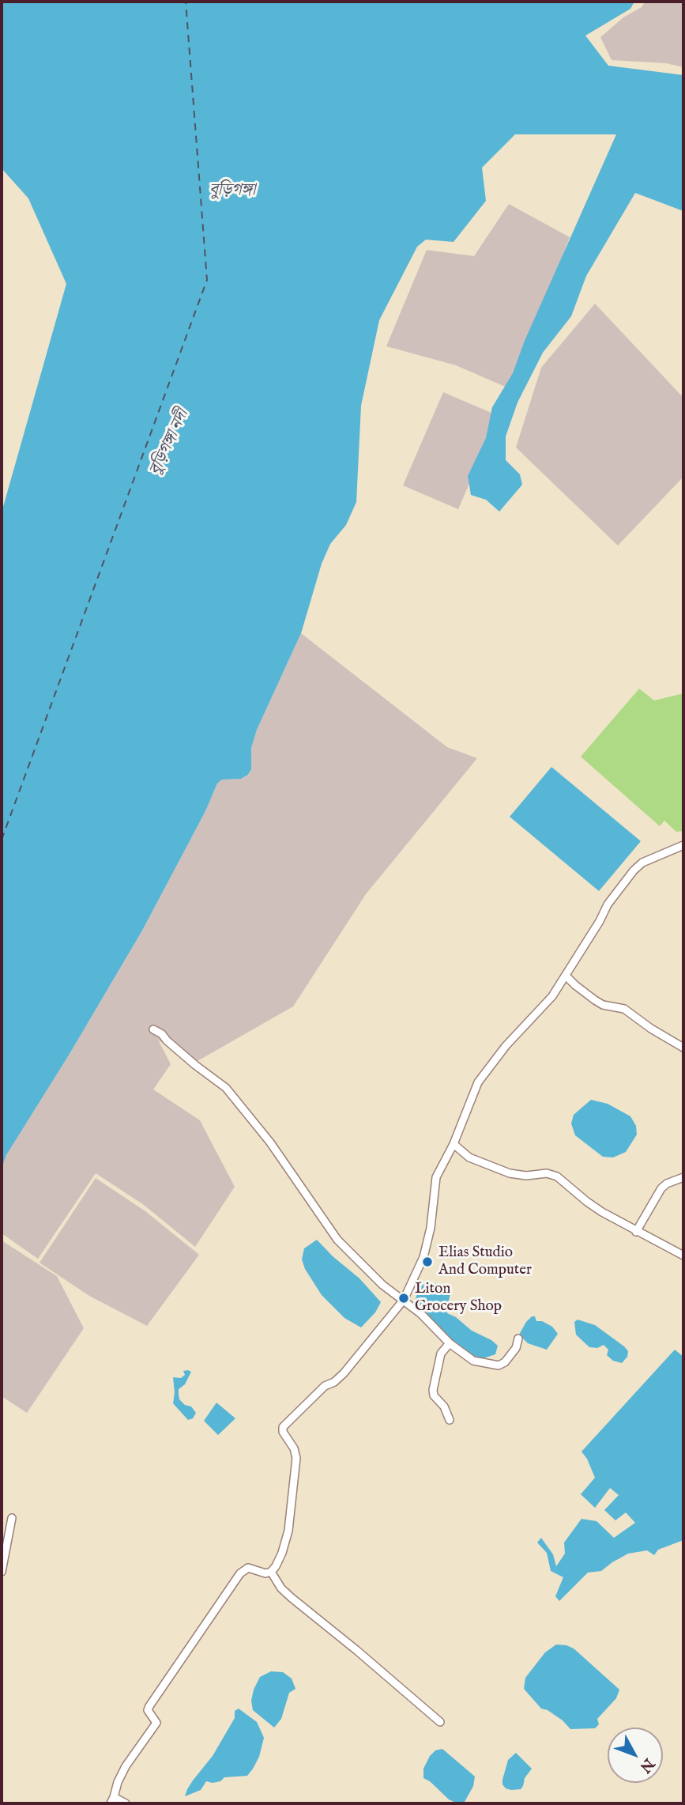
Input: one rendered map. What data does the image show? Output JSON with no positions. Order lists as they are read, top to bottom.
{
  "water": ["বুড়িগঙ্গা", "বুড়িগঙ্গা নদী"],
  "places": ["Elias Studio And Computer", "Liton Grocery Shop"],
  "north": "bottom right"
}
